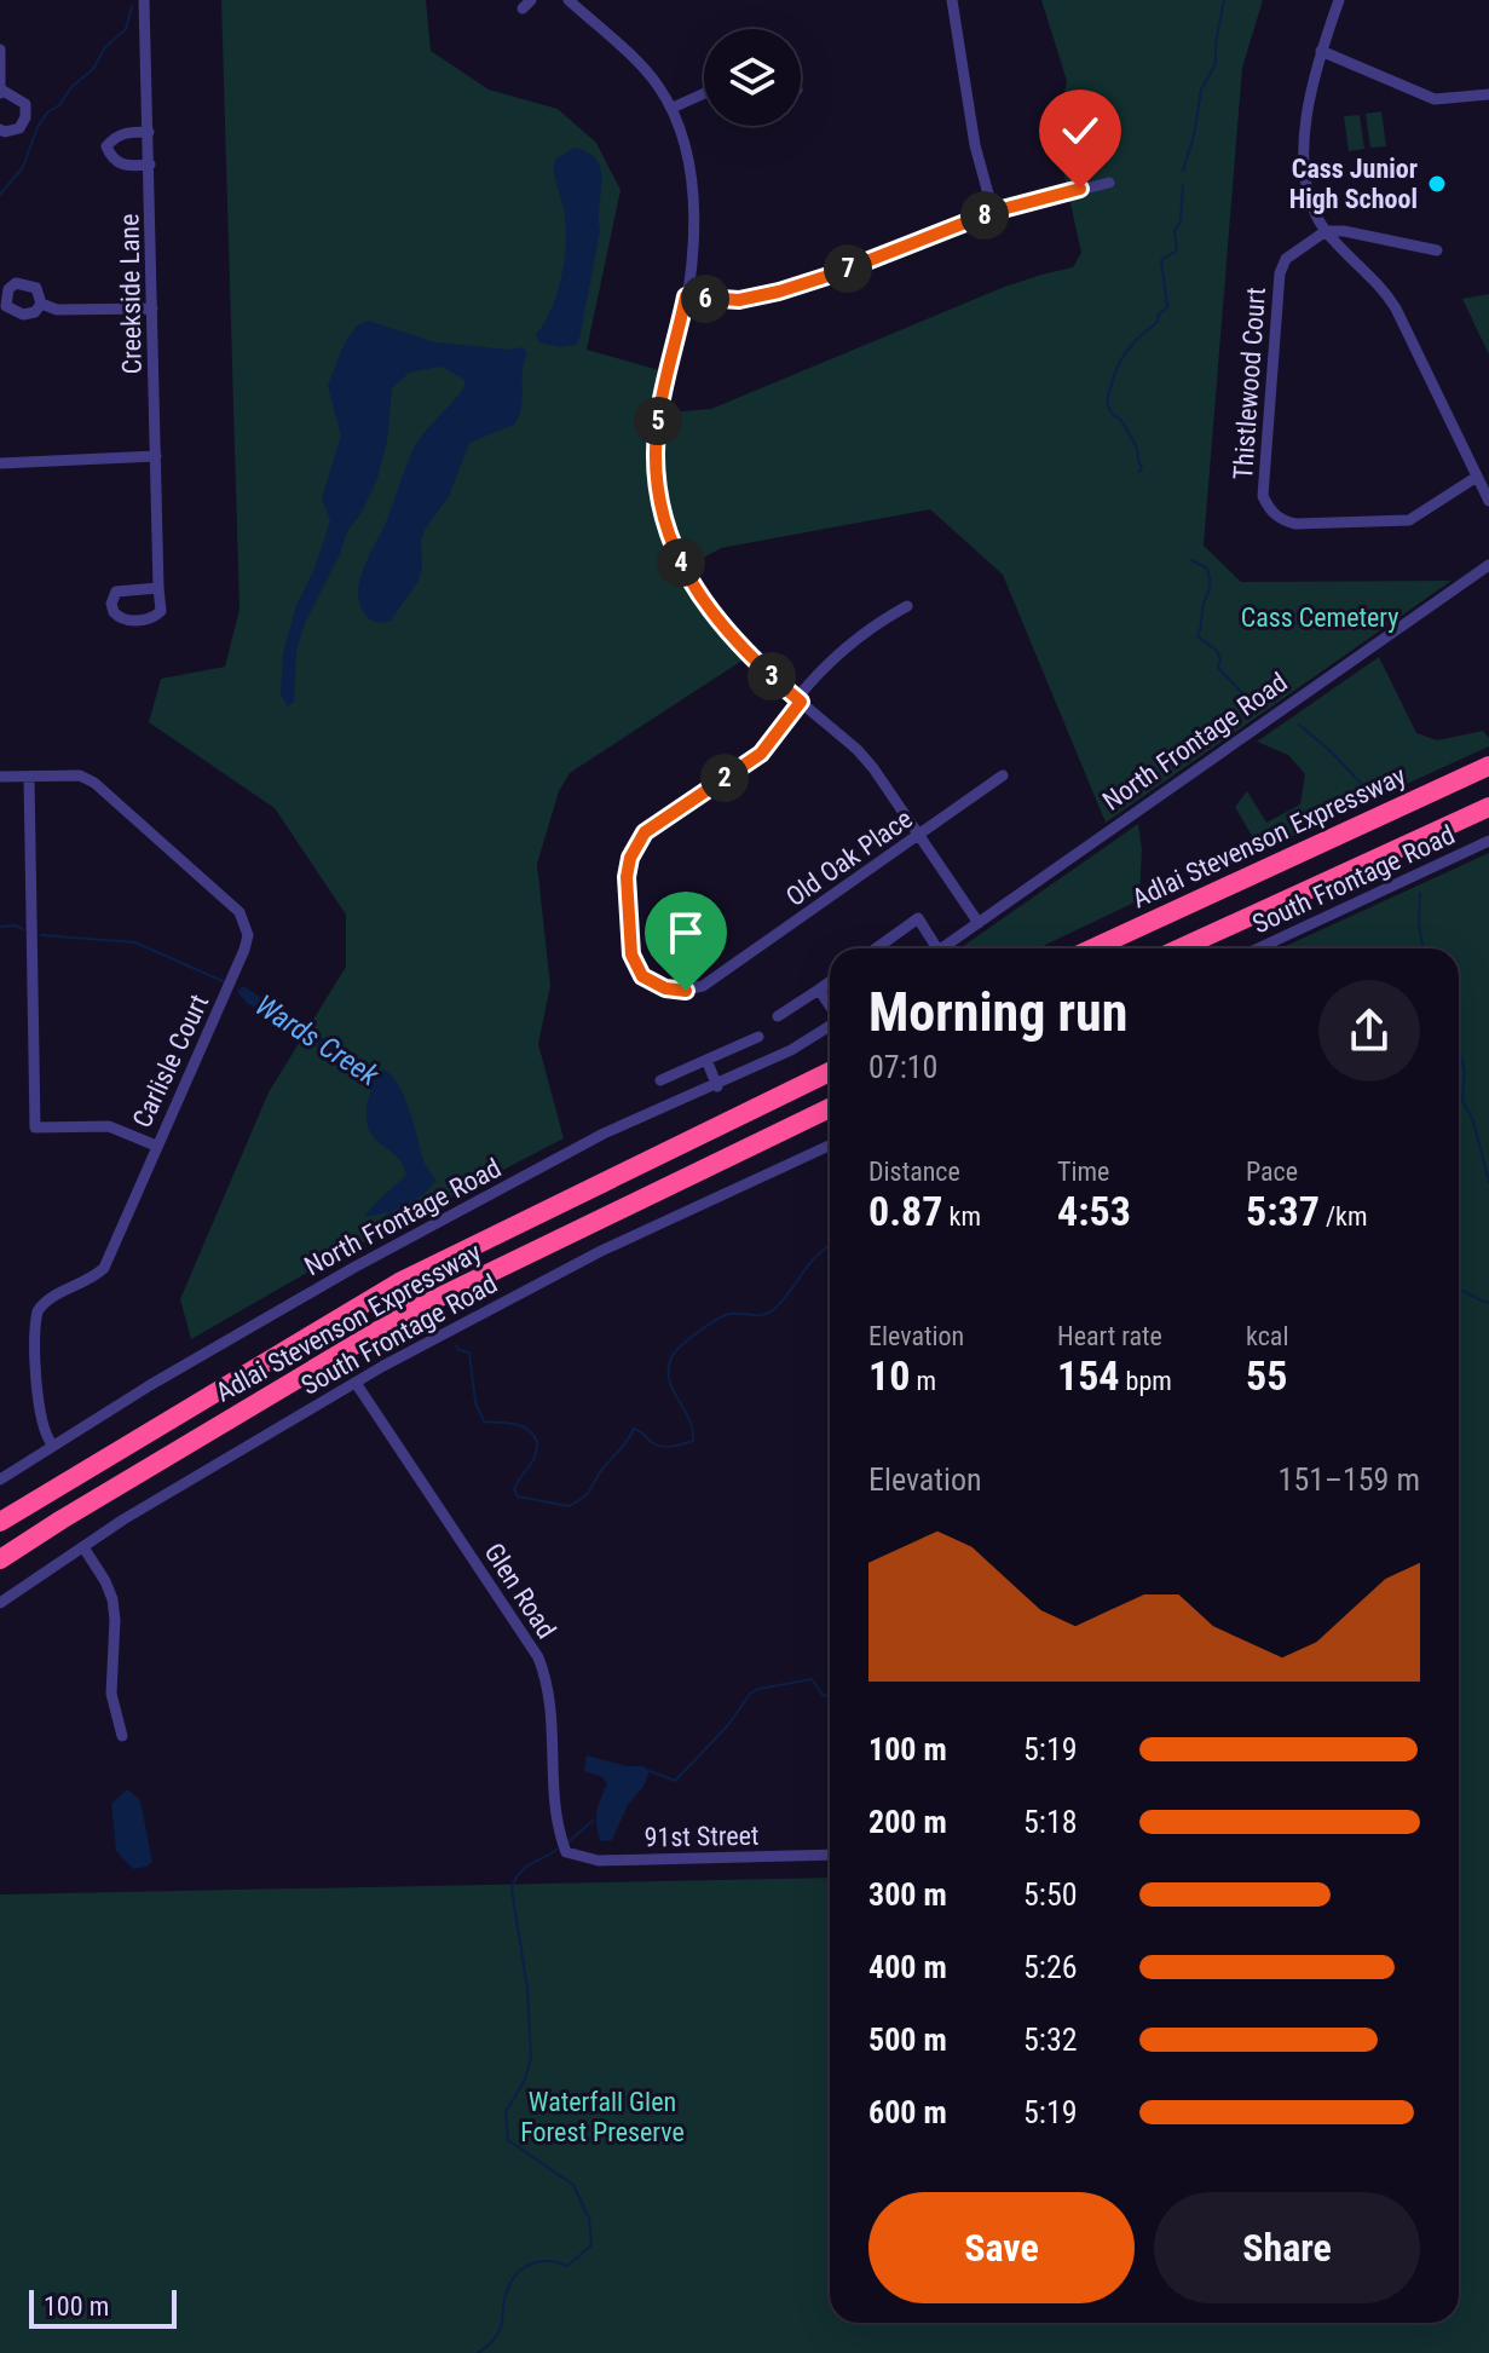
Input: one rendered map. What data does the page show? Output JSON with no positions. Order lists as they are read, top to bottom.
{
  "streets": {
    "highway": ["Adlai Stevenson Expressway"],
    "street": [
      "Creekside Lane",
      "Thistlewood Court",
      "North Frontage Road",
      "Old Oak Place",
      "South Frontage Road",
      "Carlisle Court",
      "Glen Road",
      "91st Street"
    ]
  },
  "crossings": [
    ["North Frontage Road", "Carlisle Court"],
    ["South Frontage Road", "Glen Road"],
    ["Glen Road", "91st Street"]
  ],
  "water": ["Wards Creek"],
  "parks": ["Cass Cemetery", "Waterfall Glen Forest Preserve"],
  "places": ["Cass Junior High School"],
  "scale_bar": "100 m",
  "page": {
    "pins": [
      "8",
      "7",
      "6",
      "5",
      "4",
      "3",
      "2"
    ],
    "heading": ["Morning run", "07:10"],
    "stats": [
      ["Distance", "0.87 km"],
      ["Time", "4:53"],
      ["Pace", "5:37 /km"],
      ["Elevation", "10 m"],
      ["Heart rate", "154 bpm"],
      ["kcal", "55"]
    ],
    "chart": ["Elevation", "151–159 m"],
    "list": [
      {
        "name": "100 m",
        "note": "5:19"
      },
      {
        "name": "200 m",
        "note": "5:18"
      },
      {
        "name": "300 m",
        "note": "5:50"
      },
      {
        "name": "400 m",
        "note": "5:26"
      },
      {
        "name": "500 m",
        "note": "5:32"
      },
      {
        "name": "600 m",
        "note": "5:19"
      }
    ],
    "buttons": ["Save", "Share"],
    "scale": "100 m"
  }
}
